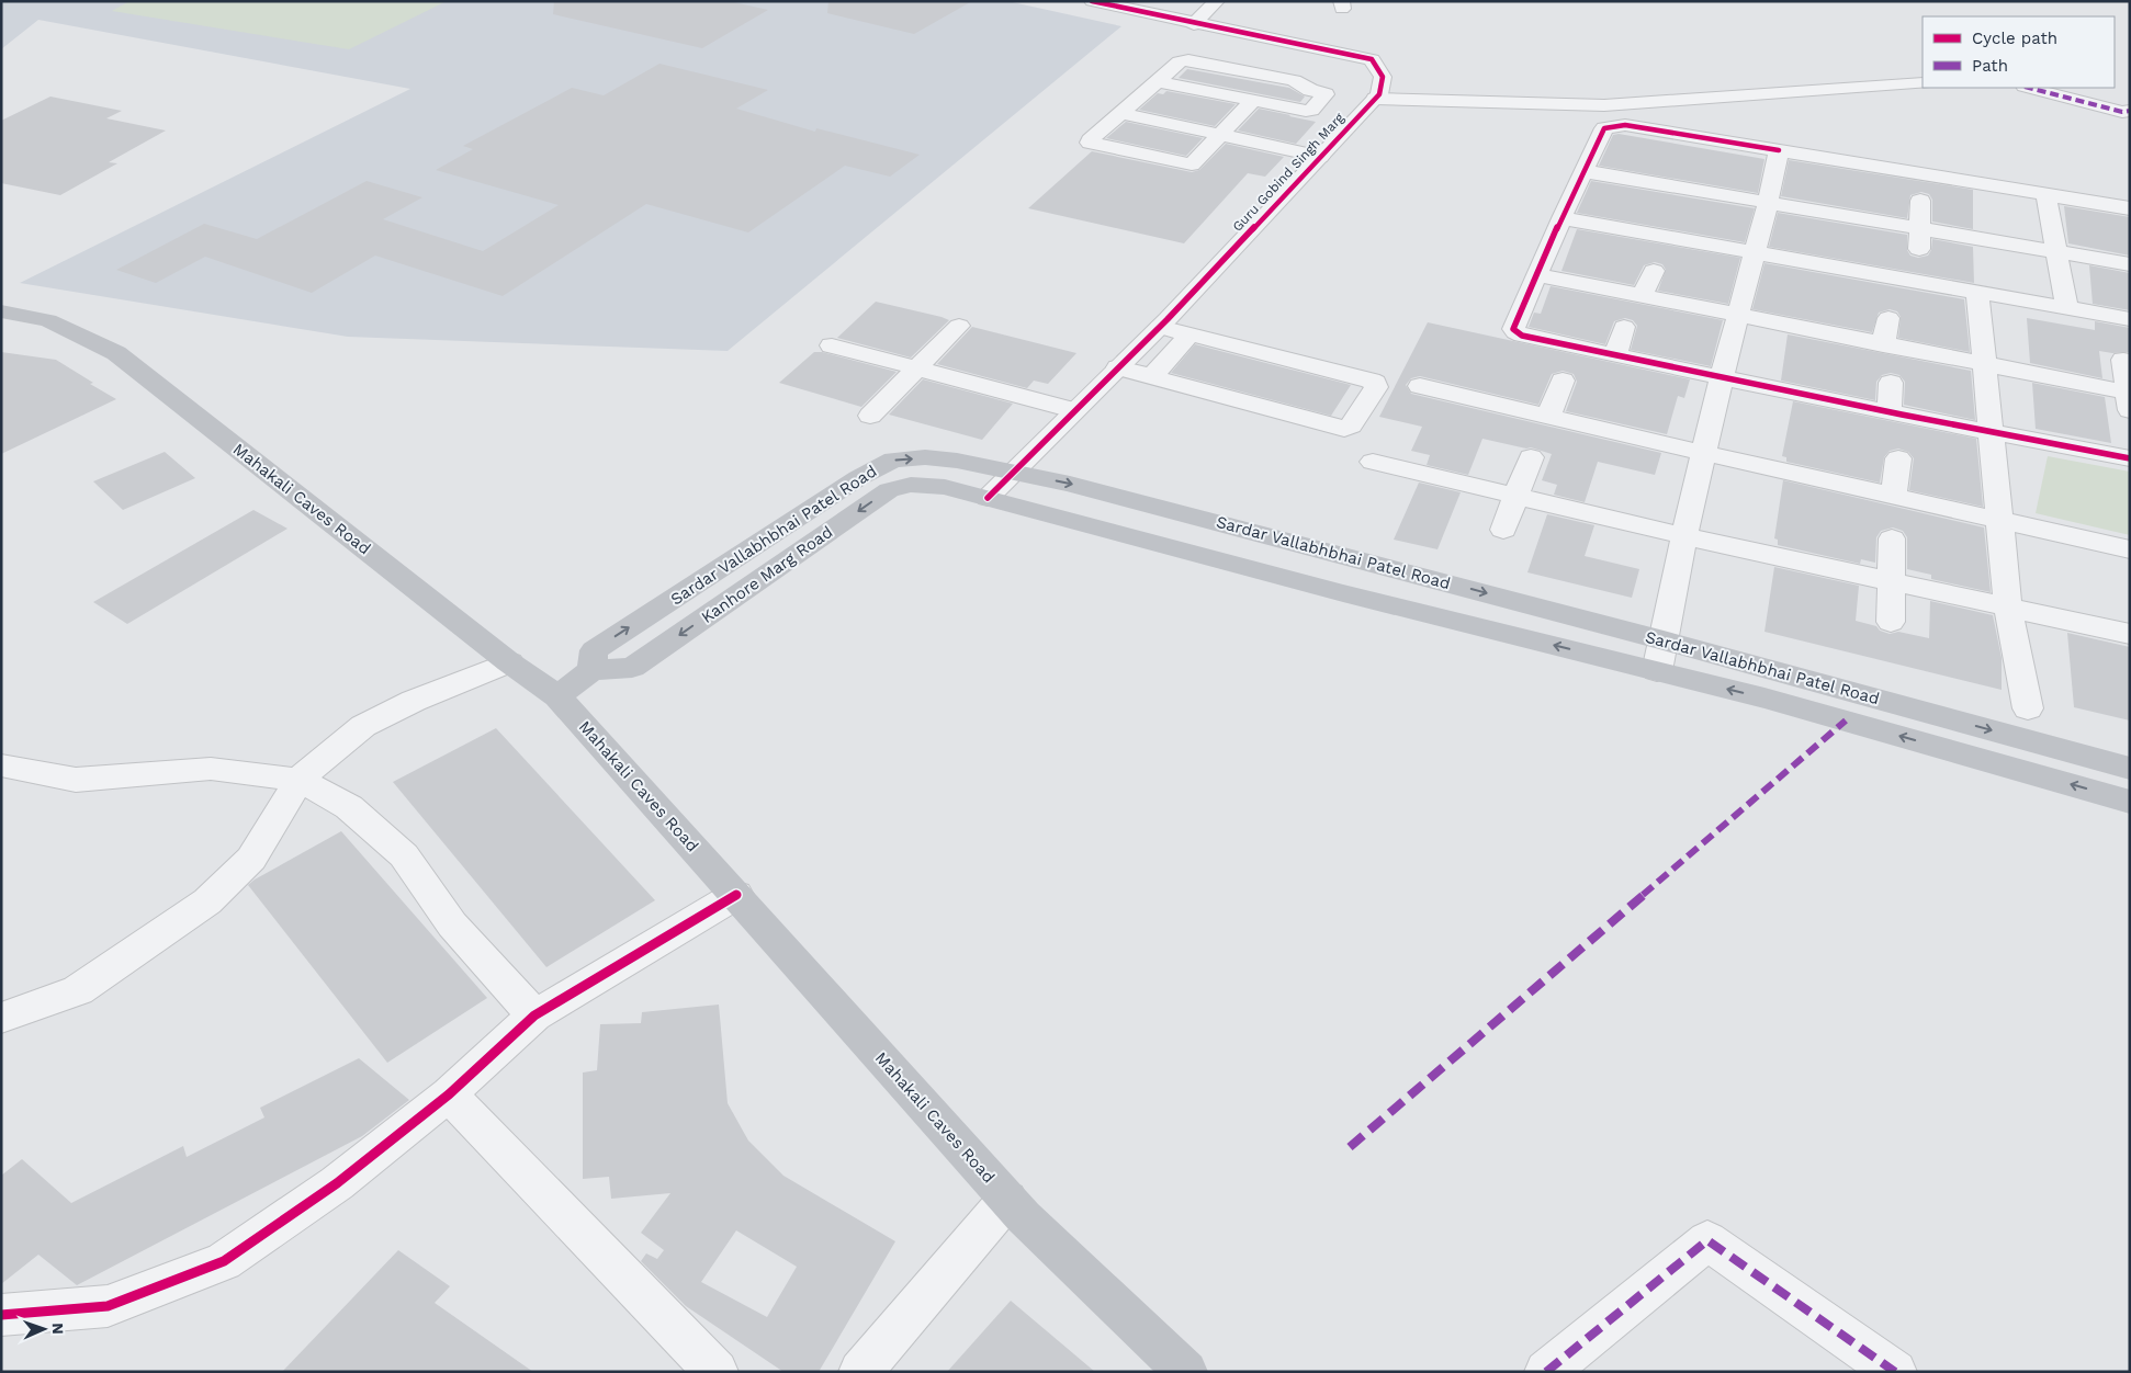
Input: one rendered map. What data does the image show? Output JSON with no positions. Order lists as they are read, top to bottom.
{
  "streets": {
    "main road": ["Mahakali Caves Road", "Sardar Vallabhbhai Patel Road", "Kanhore Marg Road"],
    "street": ["Guru Gobind Singh Marg"]
  },
  "crossings": [
    ["Guru Gobind Singh Marg", "Sardar Vallabhbhai Patel Road"],
    ["Guru Gobind Singh Marg", "Kanhore Marg Road"],
    ["Sardar Vallabhbhai Patel Road", "Kanhore Marg Road"]
  ],
  "one_way": ["Kanhore Marg Road"],
  "legend": ["Cycle path", "Path"],
  "north": "right"
}
